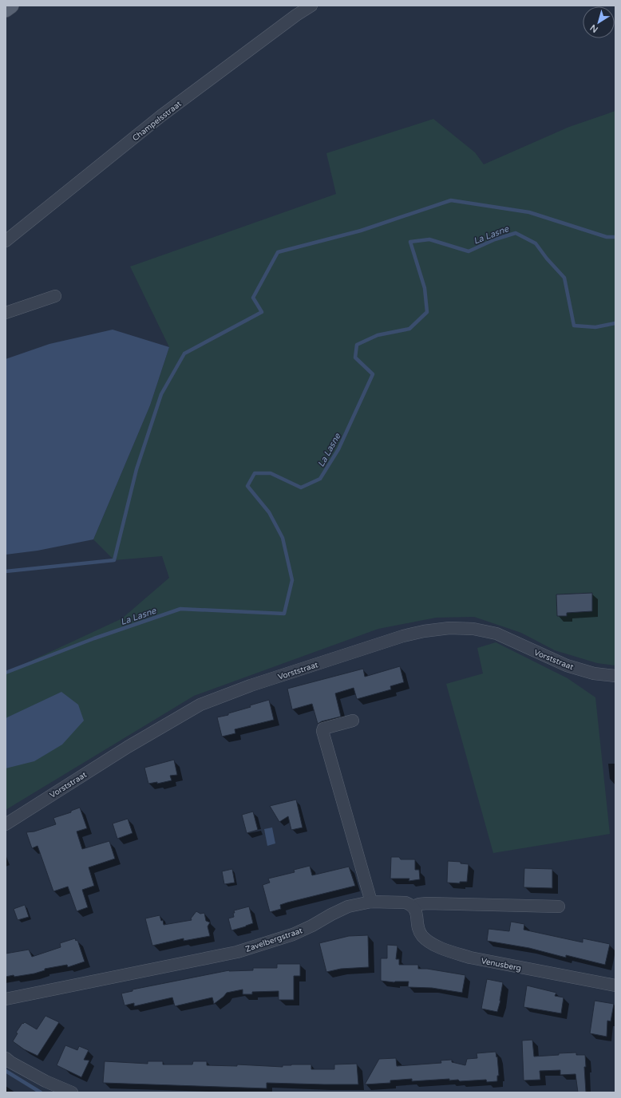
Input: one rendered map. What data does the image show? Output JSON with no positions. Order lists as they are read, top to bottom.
{
  "streets": {
    "street": [
      "Champelsstraat",
      "Vorststraat",
      "Zavelbergstraat",
      "Venusberg"
    ]
  },
  "crossings": [
    ["Zavelbergstraat", "Venusberg"]
  ],
  "water": ["La Lasne"],
  "north": "bottom left"
}
